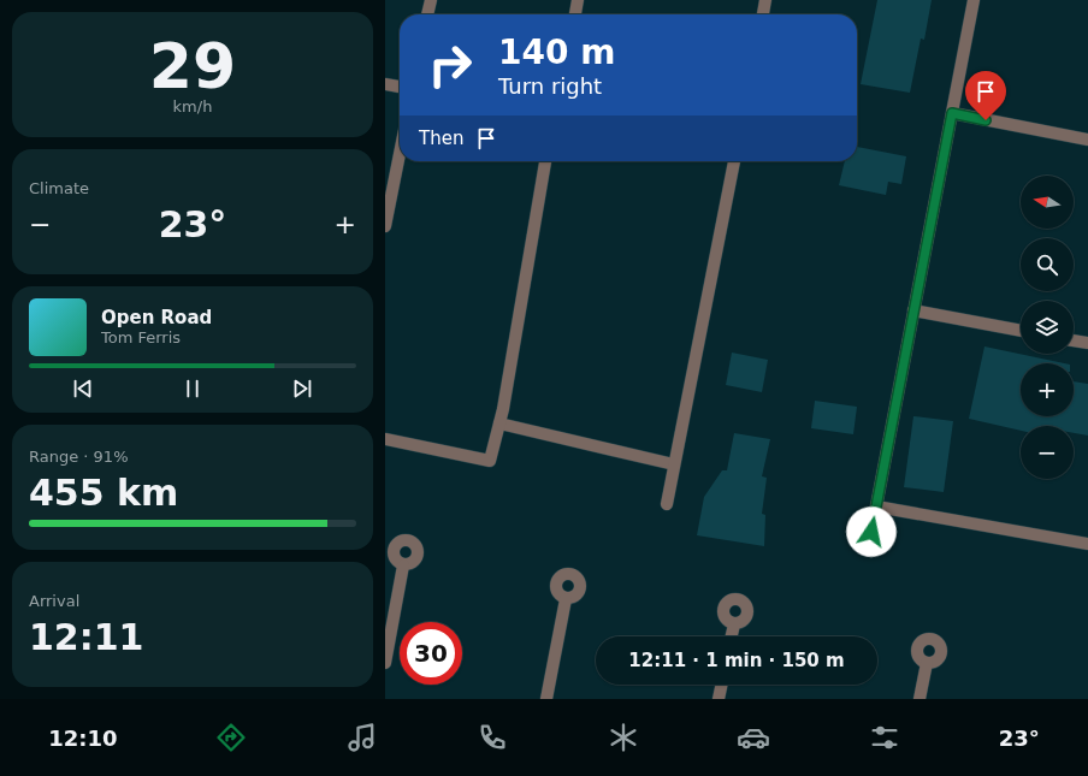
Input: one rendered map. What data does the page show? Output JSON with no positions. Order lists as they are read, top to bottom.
{
  "north": "left",
  "page": {
    "tile": [
      ["29", "km/h"],
      "Climate",
      ["Range · 91%", "455 km"],
      ["Arrival", "12:11"]
    ],
    "turn": ["140 m", "Turn right"],
    "then": "Then",
    "map_buttons": ["+", "−"],
    "heat": ["−", "23°", "+"],
    "song": ["Open Road", "Tom Ferris"],
    "limit": "30",
    "trip": "12:11 · 1 min · 150 m",
    "tabs": ["12:10", "23°"]
  }
}
